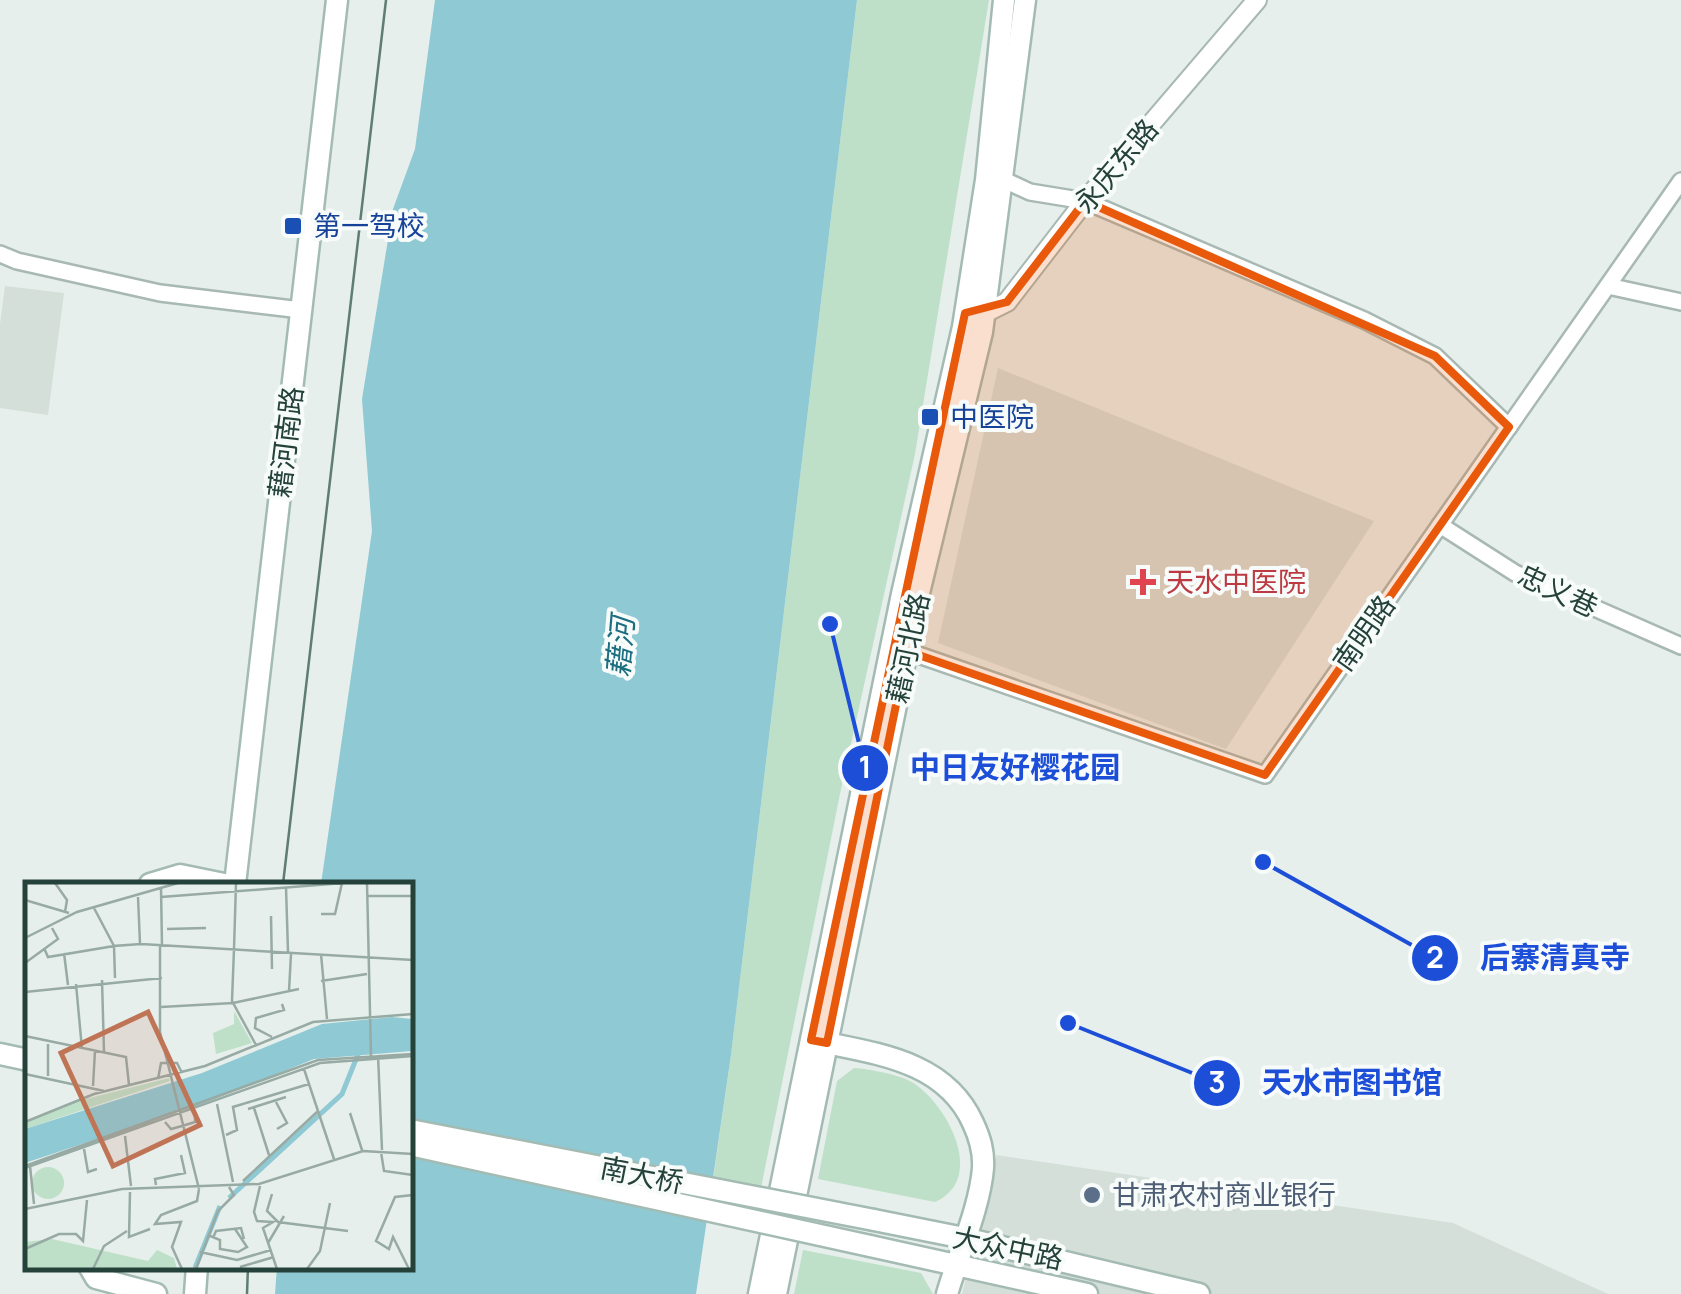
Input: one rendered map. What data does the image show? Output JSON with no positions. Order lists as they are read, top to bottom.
{
  "streets": {
    "main road": [
      "藉河南路",
      "藉河北路",
      "南大桥",
      "大众中路"
    ],
    "street": ["永庆东路", "忠义巷", "南明路"]
  },
  "crossings": [
    ["永庆东路", "藉河北路"],
    ["忠义巷", "南明路"],
    ["南明路", "藉河北路"],
    ["南大桥", "大众中路"]
  ],
  "water": ["藉河"],
  "places": {
    "transit": ["第一驾校", "中医院"],
    "health": ["天水中医院"],
    "other": [
      "中日友好樱花园",
      "后寨清真寺",
      "天水市图书馆",
      "甘肃农村商业银行"
    ]
  }
}
